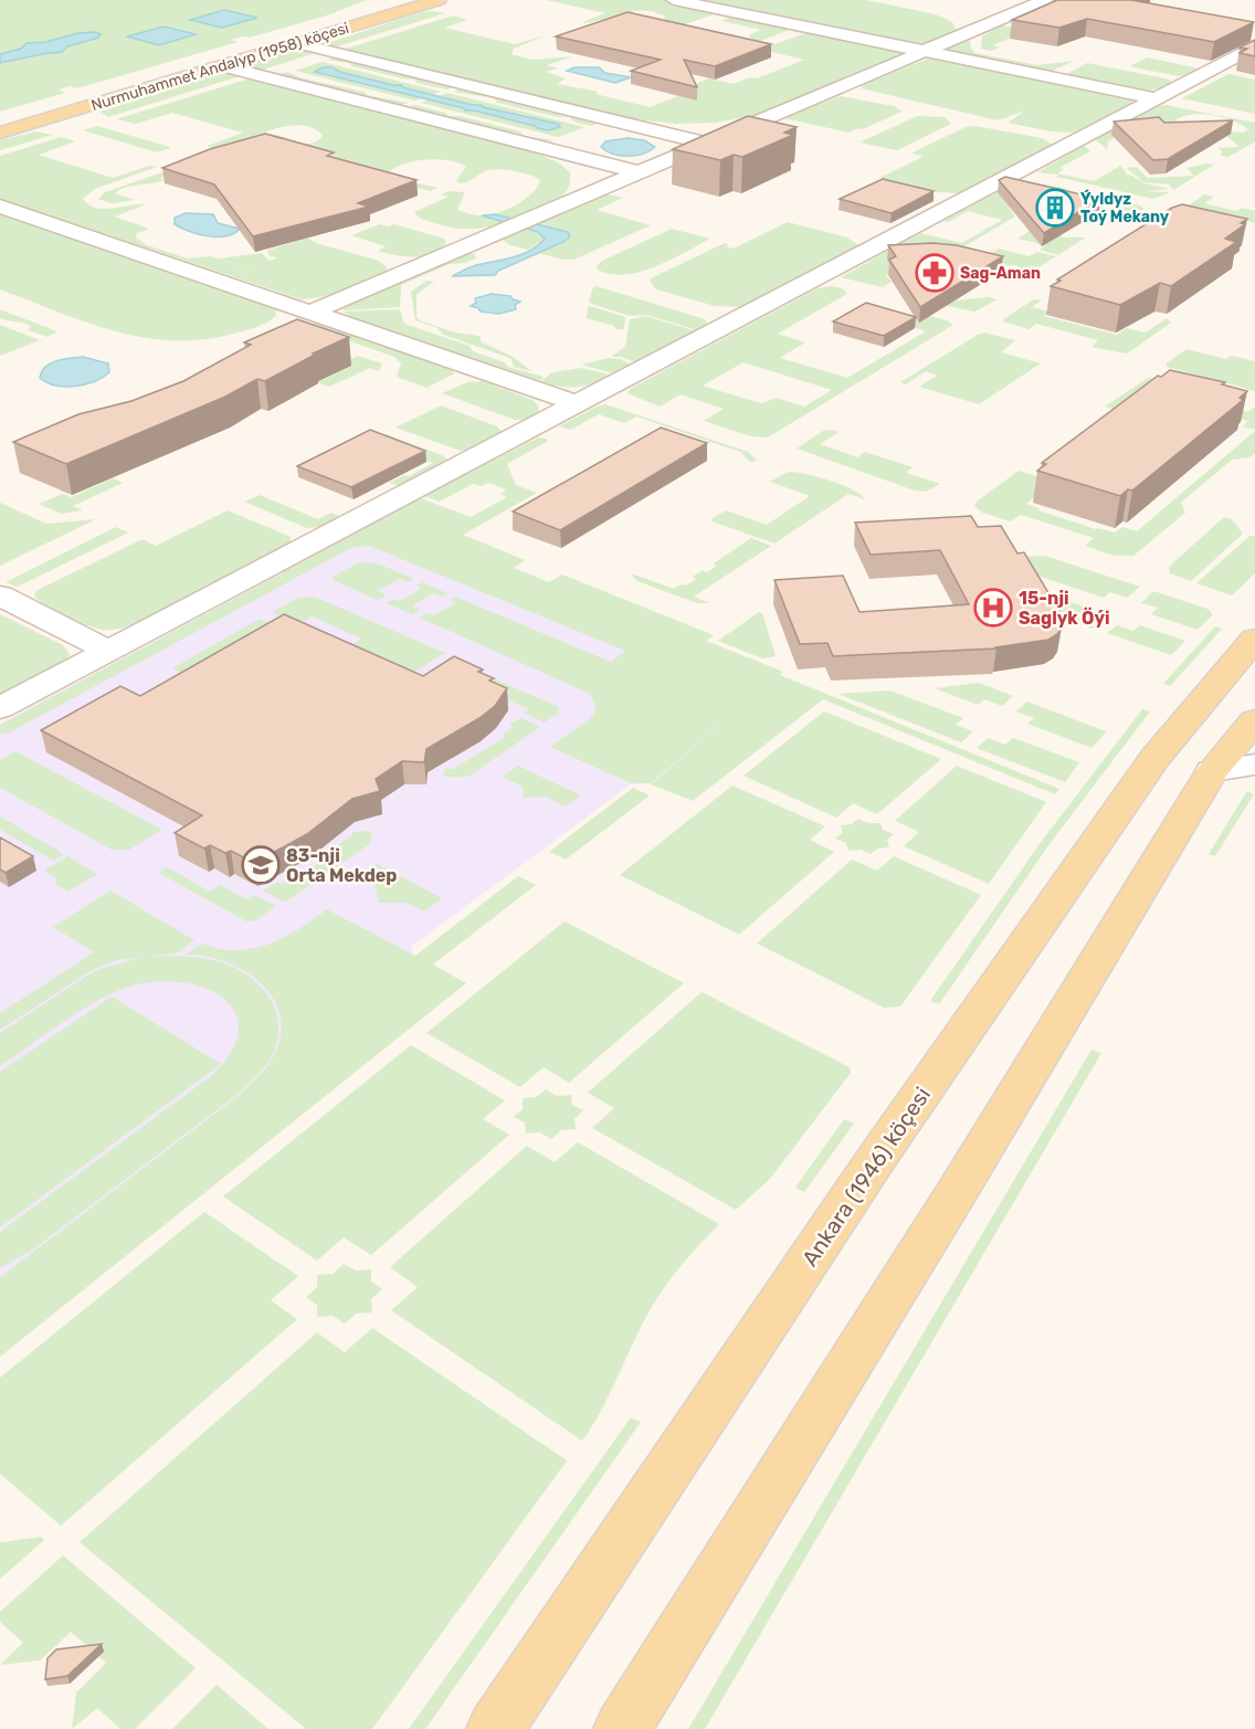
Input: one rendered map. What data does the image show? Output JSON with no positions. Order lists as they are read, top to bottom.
{
  "streets": {
    "main road": ["Nurmuhammet Andalyp (1958) köçesi", "Ankara (1946) köçesi"]
  },
  "places": {
    "building": ["Ýyldyz Toý Mekany"],
    "pharmacy": ["Sag-Aman"],
    "hospital": ["15-nji Saglyk Öýi"],
    "school or university": ["83-nji Orta Mekdep"]
  }
}
